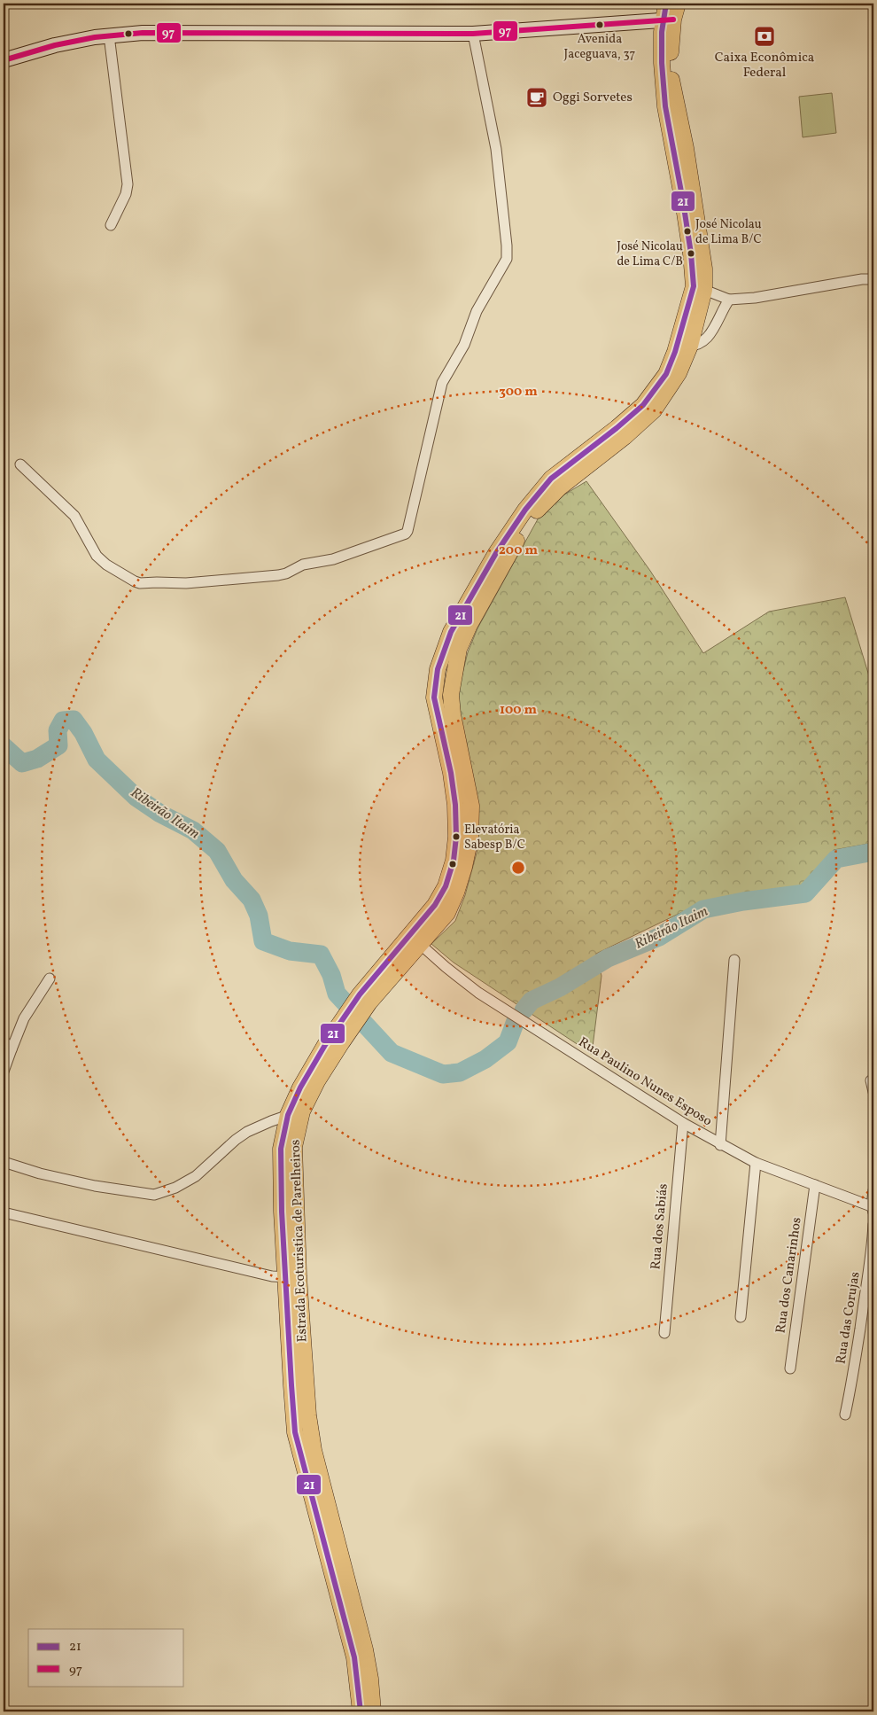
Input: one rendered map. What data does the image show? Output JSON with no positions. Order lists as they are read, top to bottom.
{
  "streets": {
    "main road": ["Estrada Ecoturistica de Parelheiros"],
    "street": [
      "Rua Paulino Nunes Esposo",
      "Rua dos Sabiás",
      "Rua dos Canarinhos",
      "Rua das Corujas"
    ]
  },
  "crossings": [
    ["Rua Paulino Nunes Esposo", "Rua dos Sabiás"],
    ["Rua Paulino Nunes Esposo", "Estrada Ecoturistica de Parelheiros"],
    ["Rua Paulino Nunes Esposo", "Rua dos Canarinhos"]
  ],
  "water": ["Ribeirão Itaim"],
  "places": {
    "other": [
      "Avenida Jaceguava, 37",
      "José Nicolau de Lima B/C",
      "José Nicolau de Lima C/B",
      "Elevatória Sabesp B/C"
    ],
    "bank": ["Caixa Econômica Federal"],
    "cafe": ["Oggi Sorvetes"]
  },
  "lines": ["transit line 21", "transit line 97"],
  "legend": ["21", "97"],
  "rings": ["300 m", "200 m", "100 m"]
}
